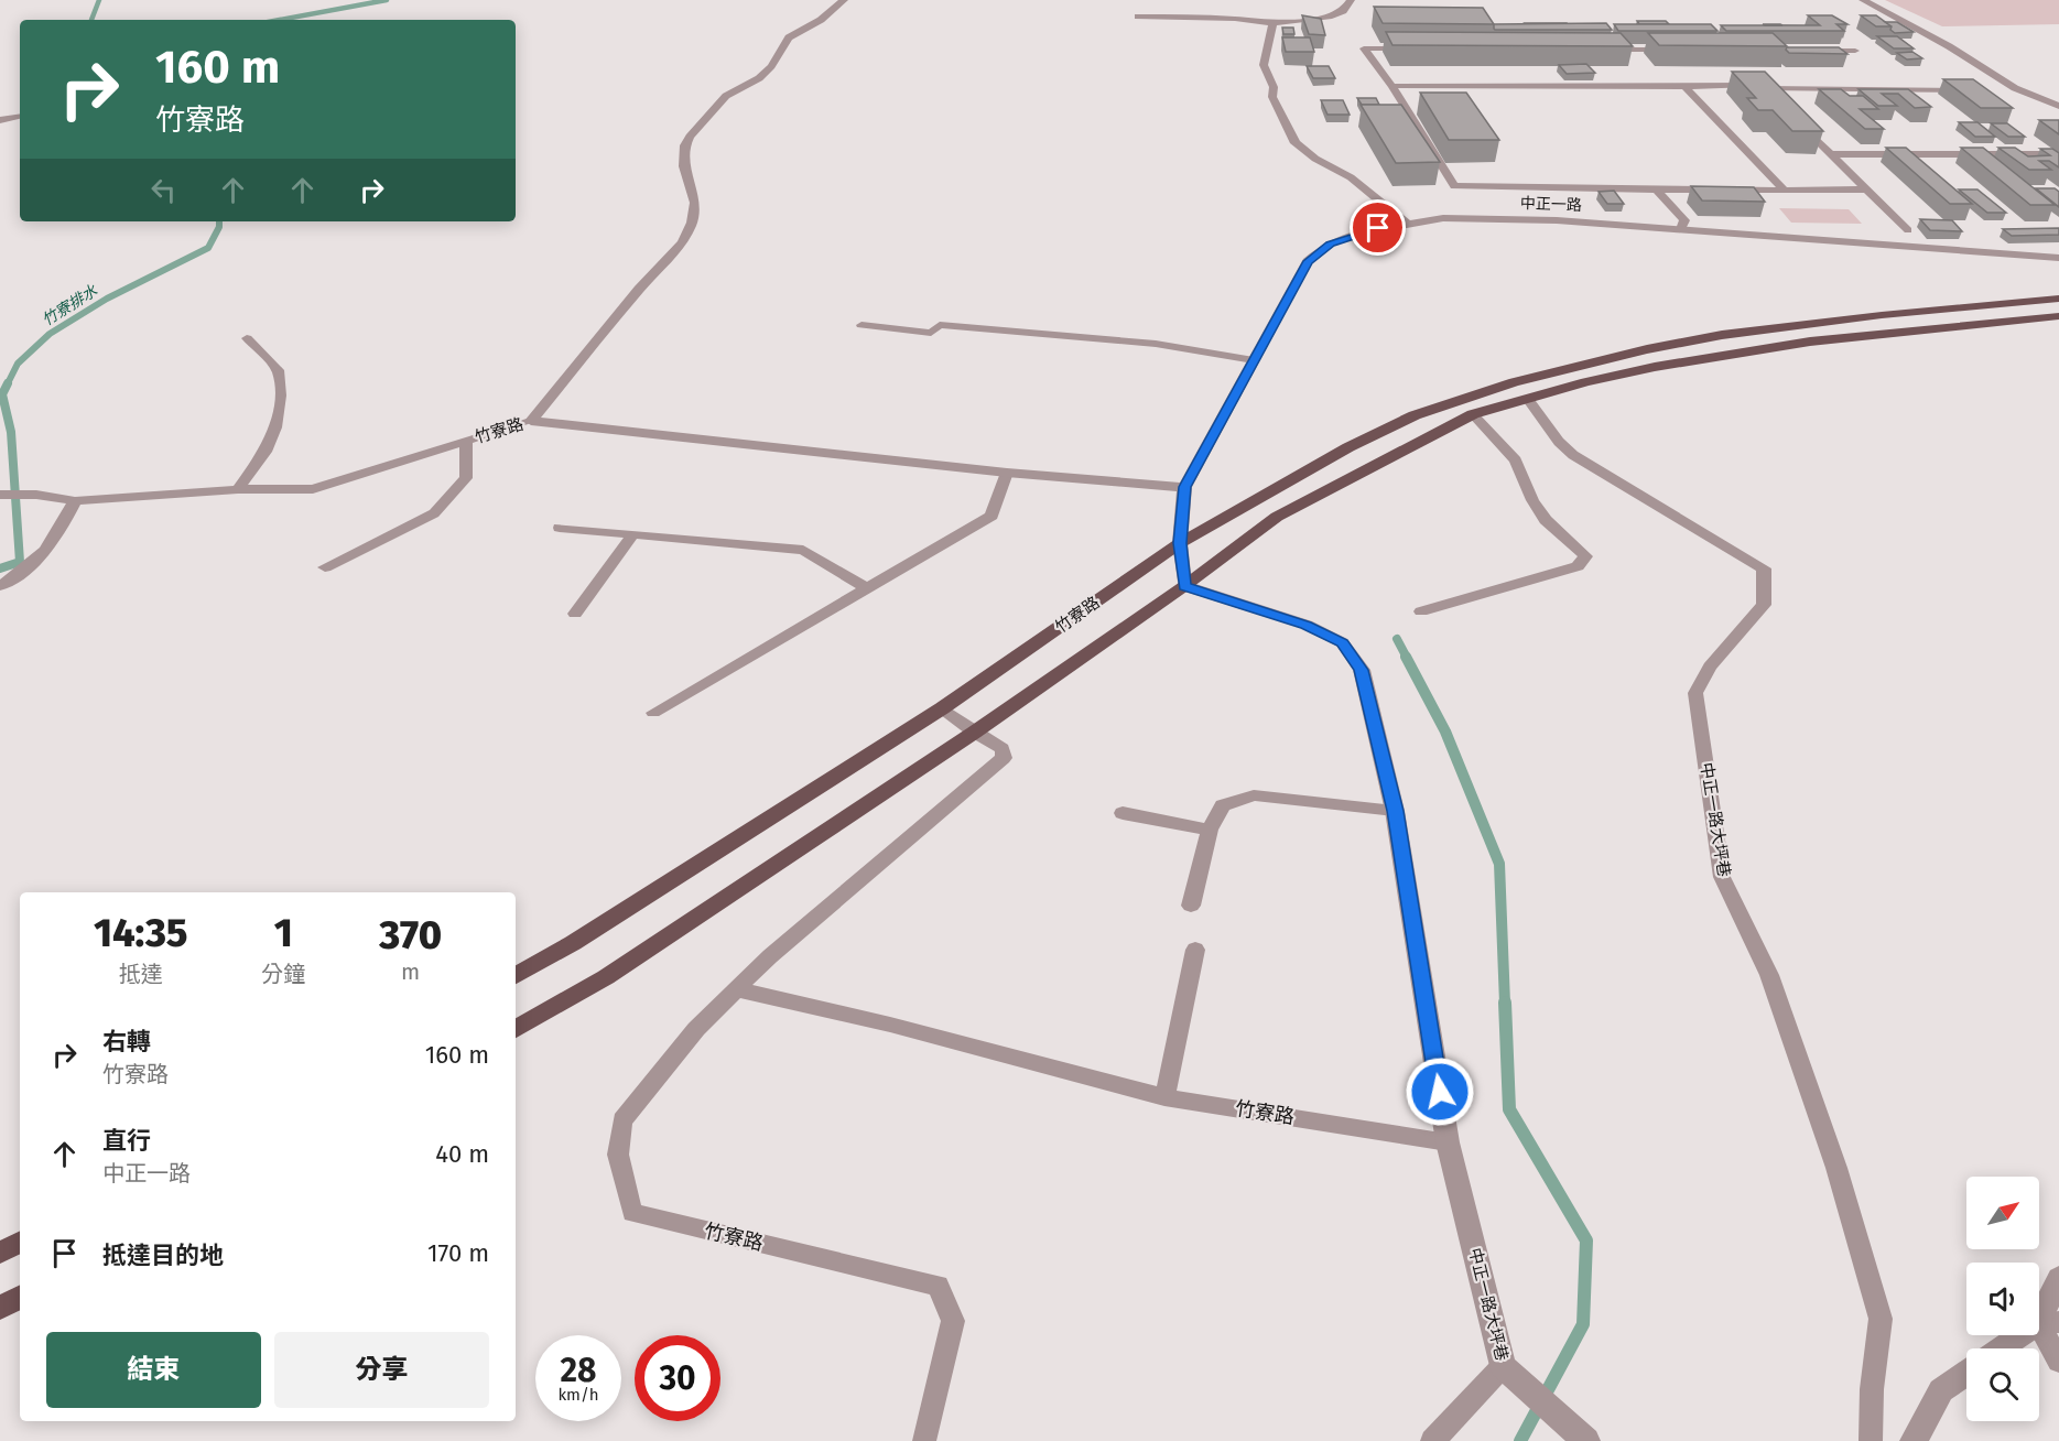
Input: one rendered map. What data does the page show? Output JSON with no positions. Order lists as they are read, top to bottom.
{
  "streets": {
    "main road": ["竹寮路"],
    "street": ["中正一路", "中正一路大坪巷"]
  },
  "crossings": [
    ["中正一路", "竹寮路"],
    ["竹寮路", "中正一路大坪巷"]
  ],
  "water": ["竹寮排水"],
  "north": "top right",
  "page": {
    "turn": ["160 m", "竹寮路"],
    "eta": [
      "14:35",
      "抵達",
      "1",
      "分鐘",
      "370",
      "m"
    ],
    "list": [
      {
        "name": "右轉",
        "note": "竹寮路",
        "value": "160 m"
      },
      {
        "name": "直行",
        "note": "中正一路",
        "value": "40 m"
      },
      {
        "name": "抵達目的地",
        "value": "170 m"
      }
    ],
    "buttons": ["結束", "分享"],
    "speed": "28 km/h",
    "limit": "30"
  }
}
